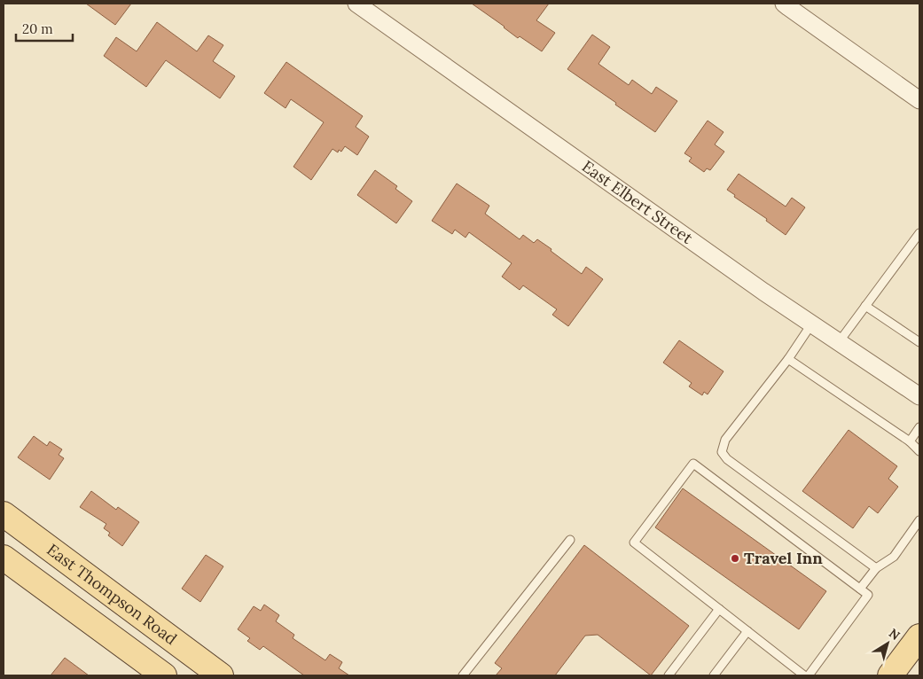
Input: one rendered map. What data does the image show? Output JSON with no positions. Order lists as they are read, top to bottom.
{
  "streets": {
    "main road": ["East Thompson Road"],
    "street": ["East Elbert Street"]
  },
  "places": ["Travel Inn"],
  "scale_bar": "20 m",
  "north": "top right"
}
